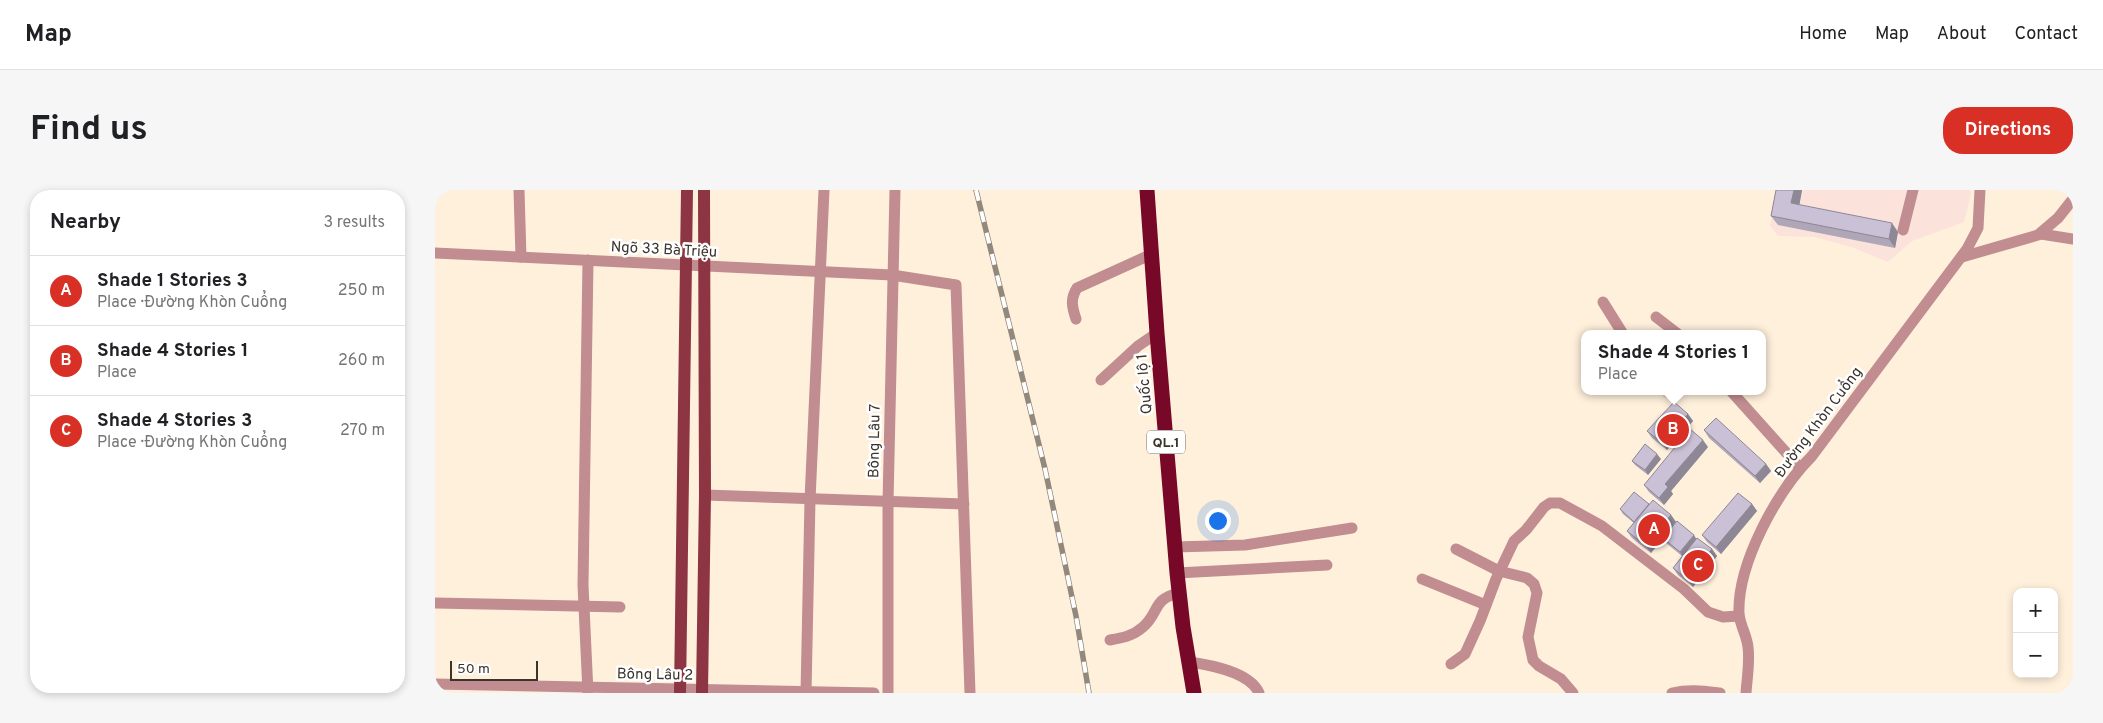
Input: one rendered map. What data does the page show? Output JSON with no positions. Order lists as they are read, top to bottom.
{
  "streets": {
    "highway": ["Quốc lộ 1", "QL.1"],
    "street": [
      "Ngõ 33 Bà Triệu",
      "Đường Khòn Cuổng",
      "Bông Lâu 7",
      "Bông Lâu 2"
    ]
  },
  "crossings": [
    ["Ngõ 33 Bà Triệu", "Bông Lâu 7"]
  ],
  "scale_bar": "50 m",
  "page": {
    "header": "Map",
    "nav": [
      "Home",
      "Map",
      "About",
      "Contact"
    ],
    "buttons": "Directions",
    "title": "Find us",
    "heading": ["Nearby", "3 results"],
    "list": [
      {
        "mark": "A",
        "name": "Shade 1 Stories 3",
        "note": "Place · Đường Khòn Cuổng",
        "value": "250 m"
      },
      {
        "mark": "B",
        "name": "Shade 4 Stories 1",
        "note": "Place",
        "value": "260 m"
      },
      {
        "mark": "C",
        "name": "Shade 4 Stories 3",
        "note": "Place · Đường Khòn Cuổng",
        "value": "270 m"
      }
    ],
    "popup": ["Shade 4 Stories 1", "Place"],
    "pins": ["B", "A", "C"],
    "map_buttons": ["+", "−"],
    "scale": "50 m"
  }
}
